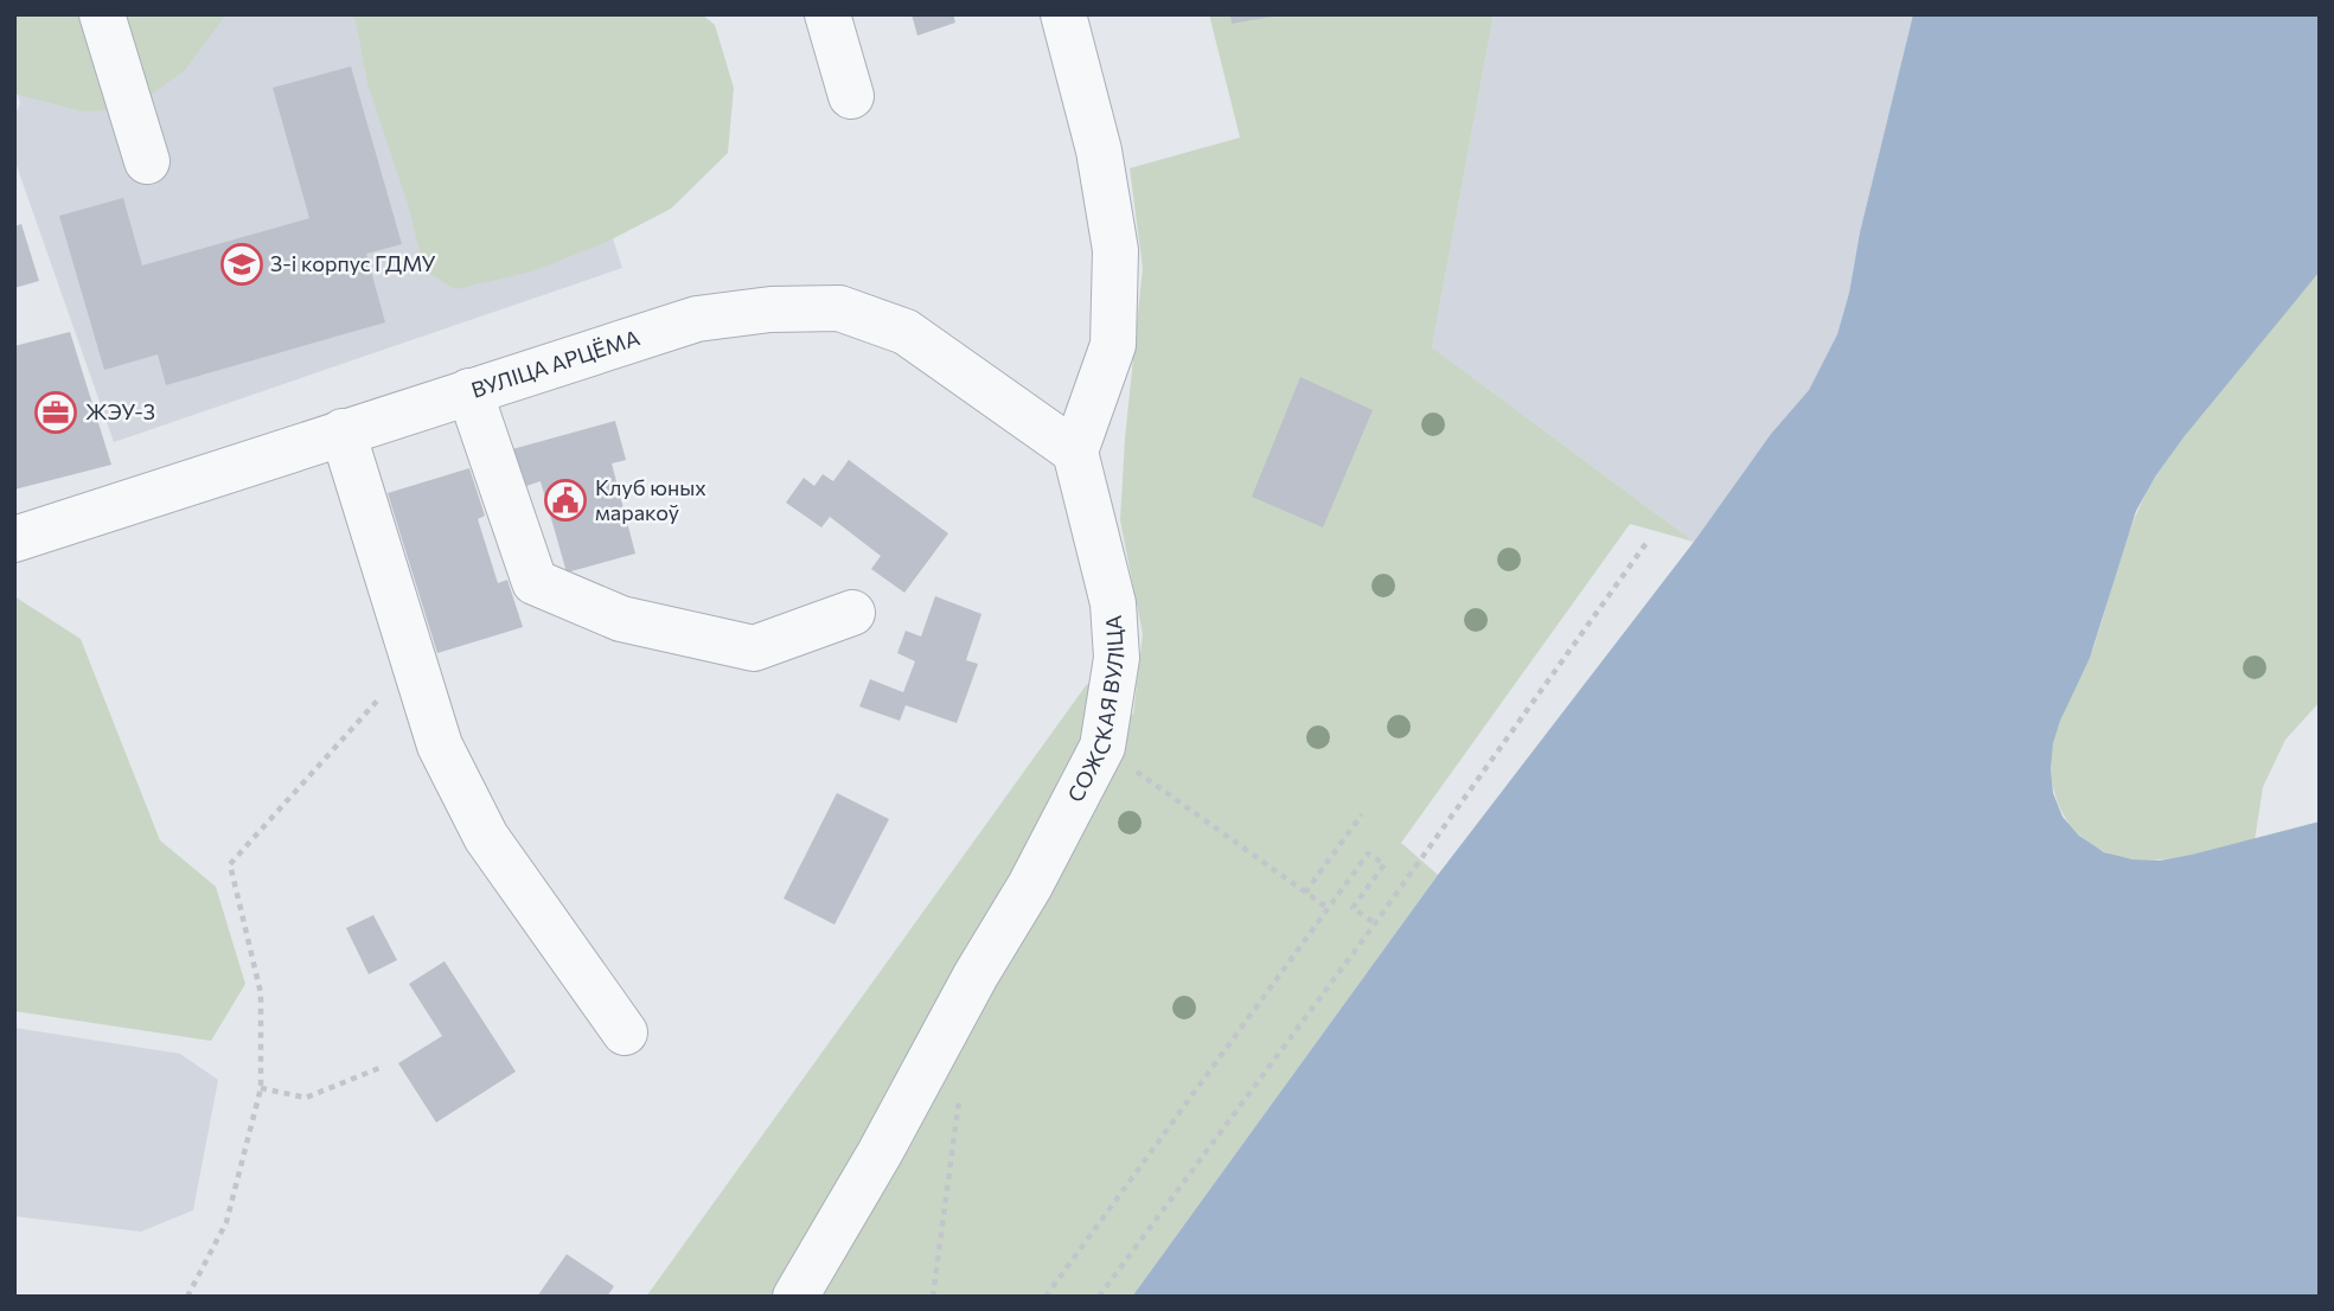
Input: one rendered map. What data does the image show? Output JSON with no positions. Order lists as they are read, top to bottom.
{
  "streets": {
    "street": ["ВУЛІЦА АРЦЁМА", "СОЖСКАЯ ВУЛІЦА"]
  },
  "crossings": [
    ["ВУЛІЦА АРЦЁМА", "СОЖСКАЯ ВУЛІЦА"]
  ],
  "places": {
    "school or university": ["3-і корпус ГДМУ"],
    "office": ["ЖЭУ-3"],
    "public building": ["Клуб юных маракоў"]
  }
}
